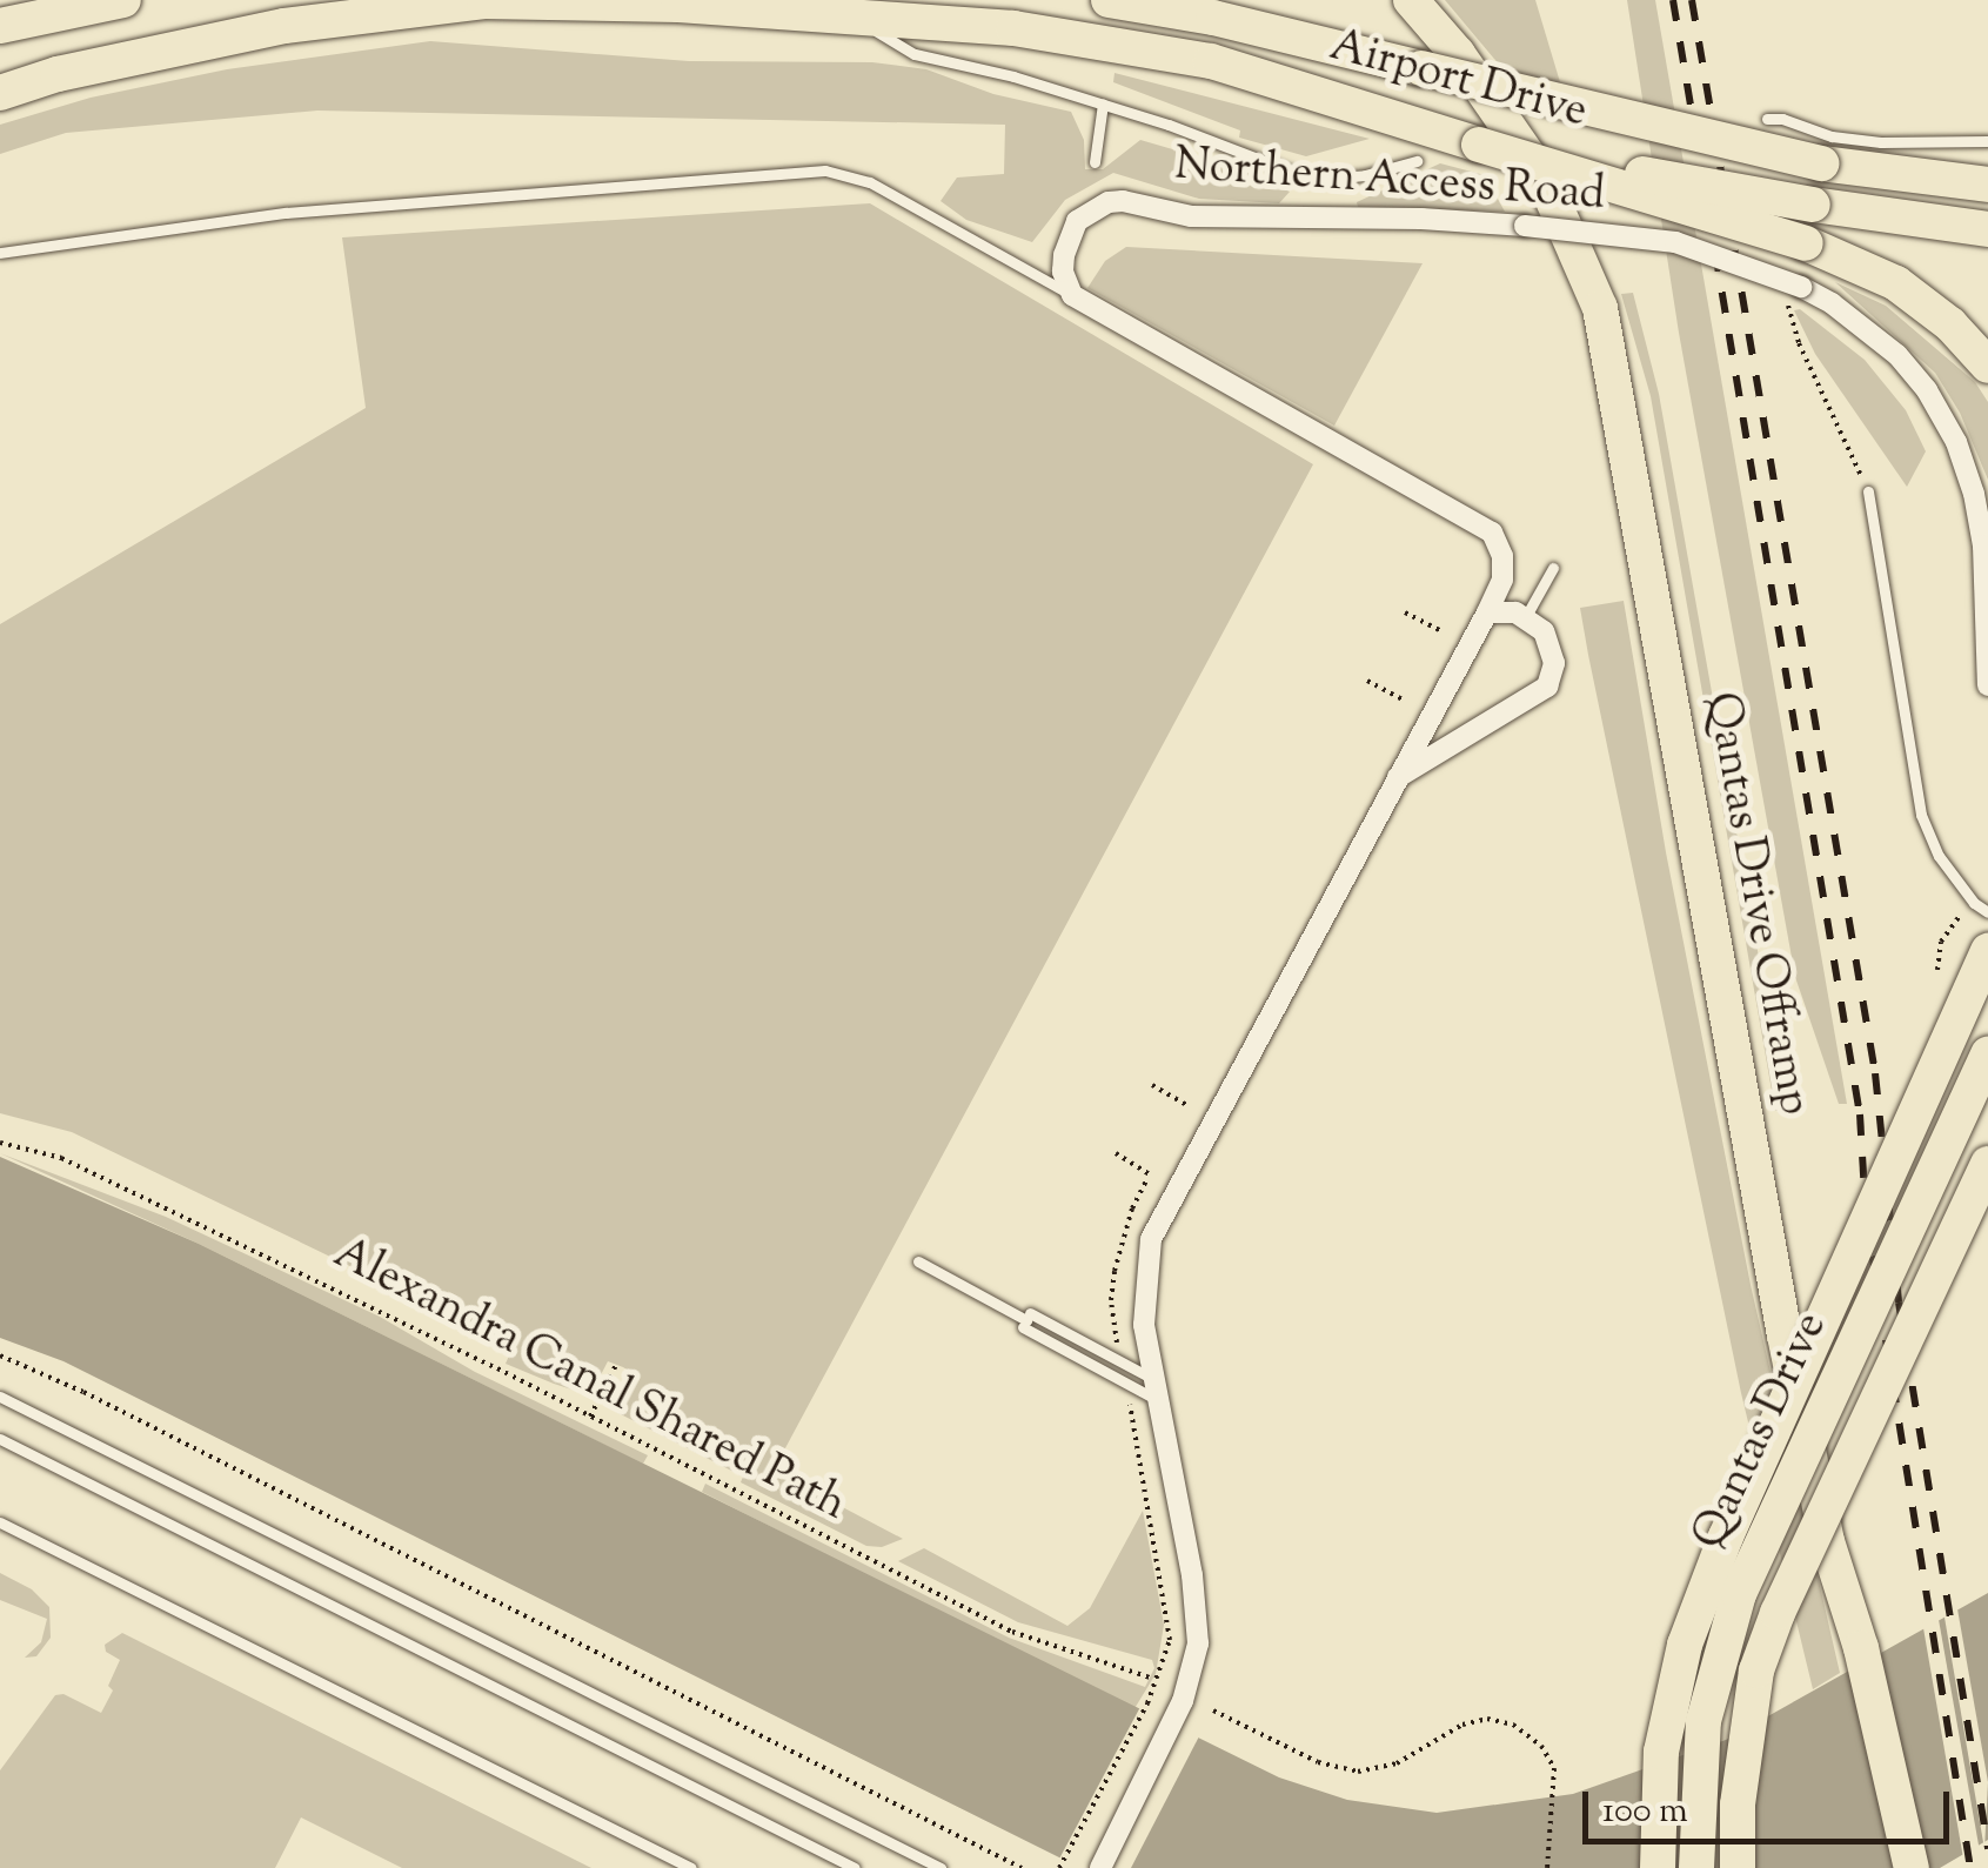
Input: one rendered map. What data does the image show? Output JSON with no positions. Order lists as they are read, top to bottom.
{
  "streets": {
    "highway": ["Airport Drive", "Qantas Drive Offramp", "Qantas Drive"],
    "street": ["Northern Access Road"],
    "path": ["Alexandra Canal Shared Path"]
  },
  "scale_bar": "100 m"
}
